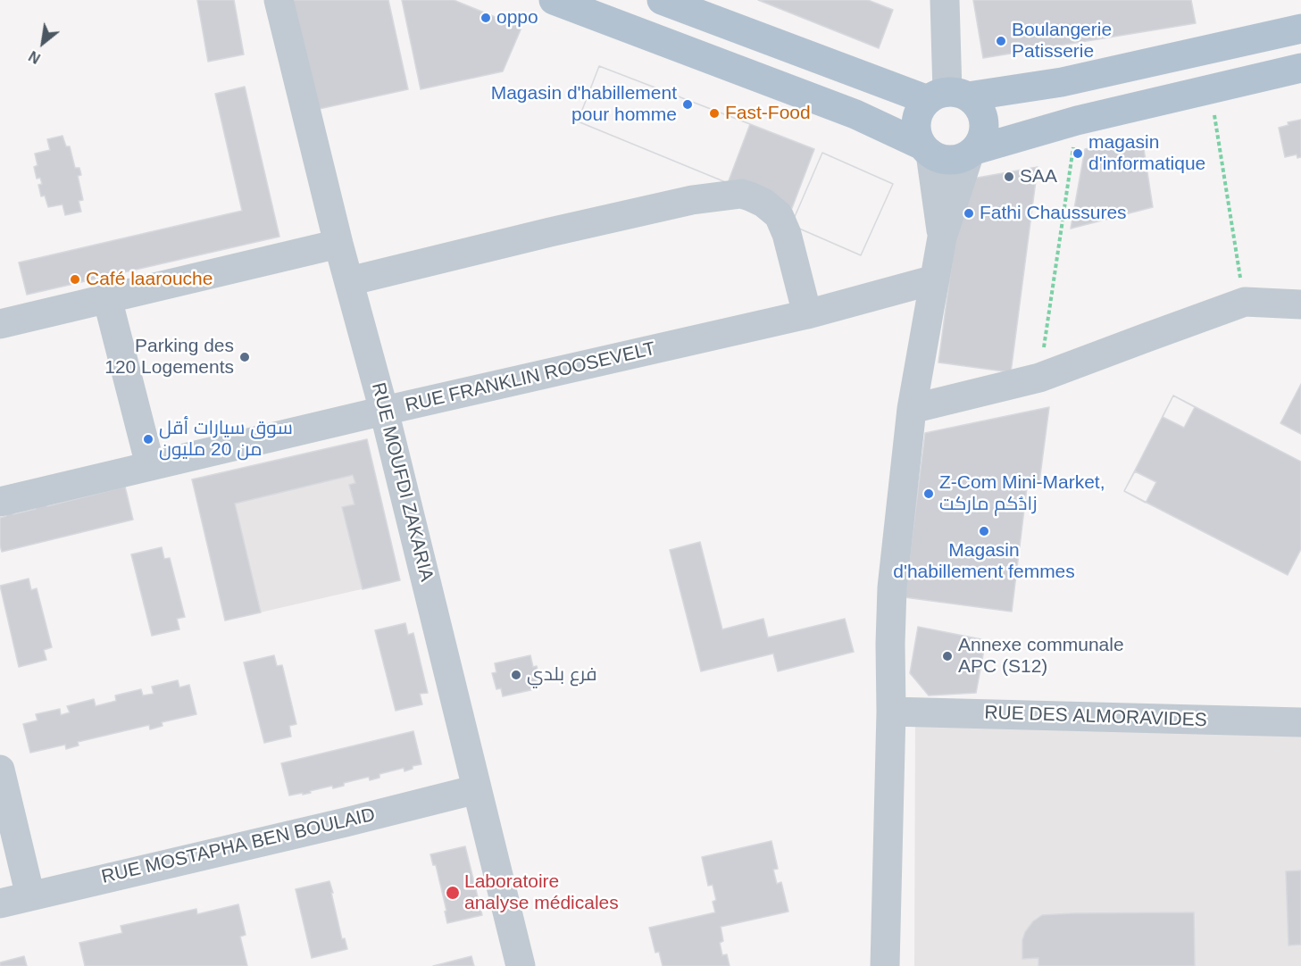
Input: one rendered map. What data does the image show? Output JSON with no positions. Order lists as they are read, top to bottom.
{
  "streets": {
    "street": [
      "RUE FRANKLIN ROOSEVELT",
      "RUE MOUFDI ZAKARIA",
      "RUE DES ALMORAVIDES",
      "RUE MOSTAPHA BEN BOULAID"
    ]
  },
  "crossings": [
    ["RUE FRANKLIN ROOSEVELT", "RUE MOUFDI ZAKARIA"],
    ["RUE MOUFDI ZAKARIA", "RUE MOSTAPHA BEN BOULAID"]
  ],
  "places": [
    "oppo",
    "Boulangerie Patisserie",
    "Magasin d'habillement pour homme",
    "Fast-Food",
    "magasin d'informatique",
    "SAA",
    "Fathi Chaussures",
    "Café laarouche",
    "Parking des 120 Logements",
    "سوق سيارات أقل من 20 مليون",
    "Z-Com Mini-Market, زادُكم ماركت",
    "Magasin d'habillement femmes",
    "Annexe communale APC (S12)",
    "فرع بلدي",
    "Laboratoire analyse médicales"
  ],
  "north": "bottom left"
}
